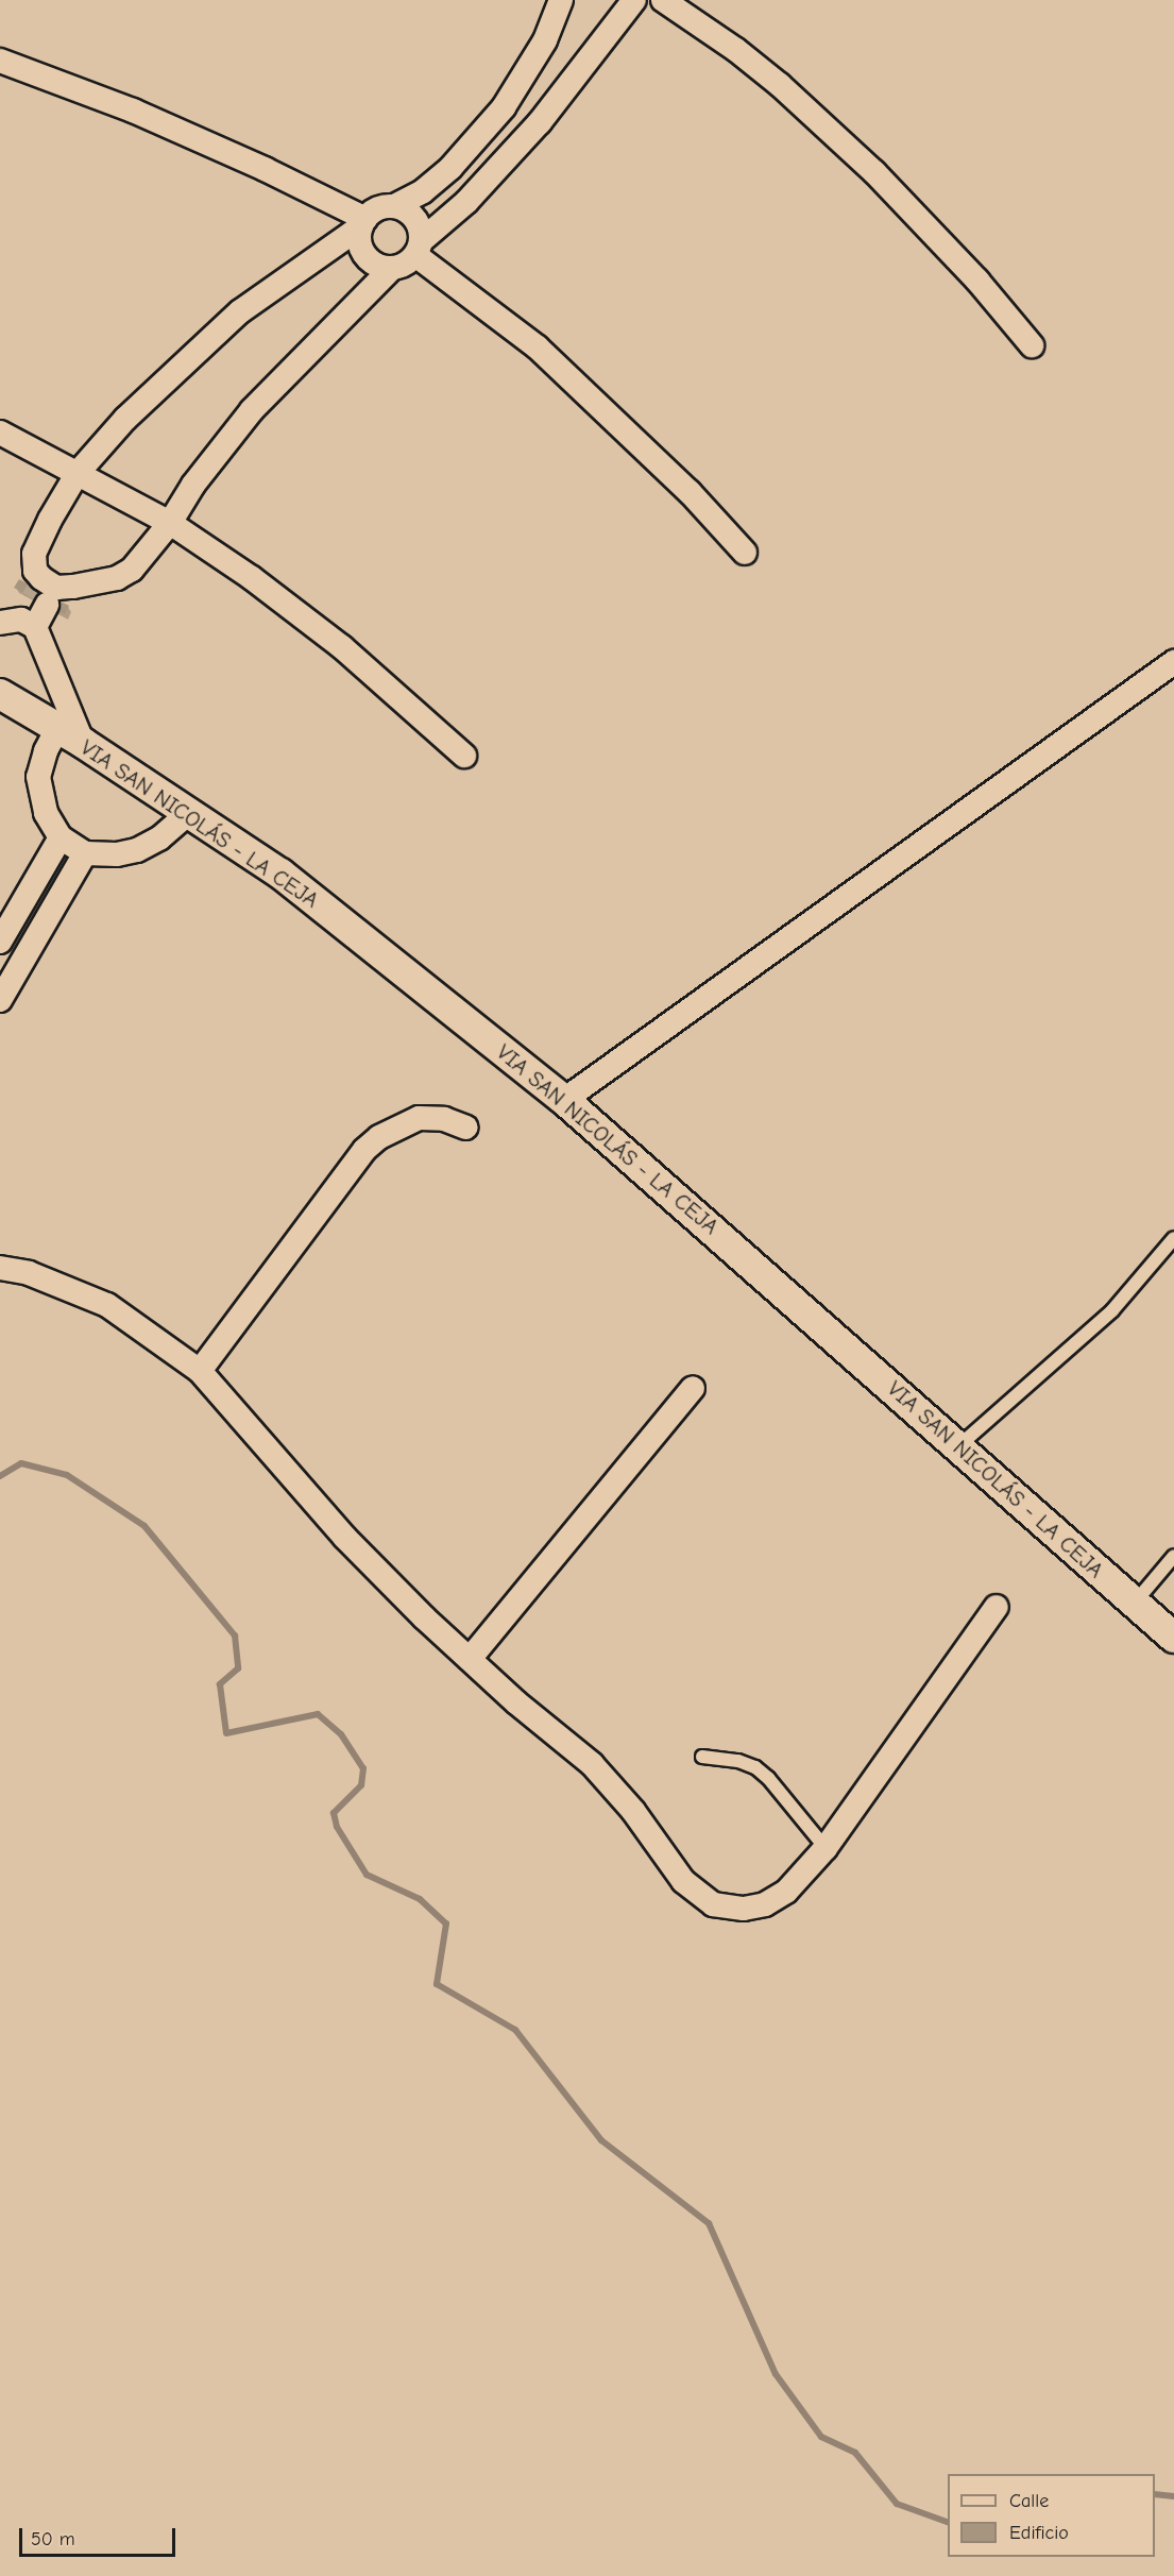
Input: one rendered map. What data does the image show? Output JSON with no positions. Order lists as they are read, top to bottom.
{
  "streets": {
    "street": ["VIA SAN NICOLÁS - LA CEJA"]
  },
  "legend": ["Calle", "Edificio"],
  "scale_bar": "50 m"
}
